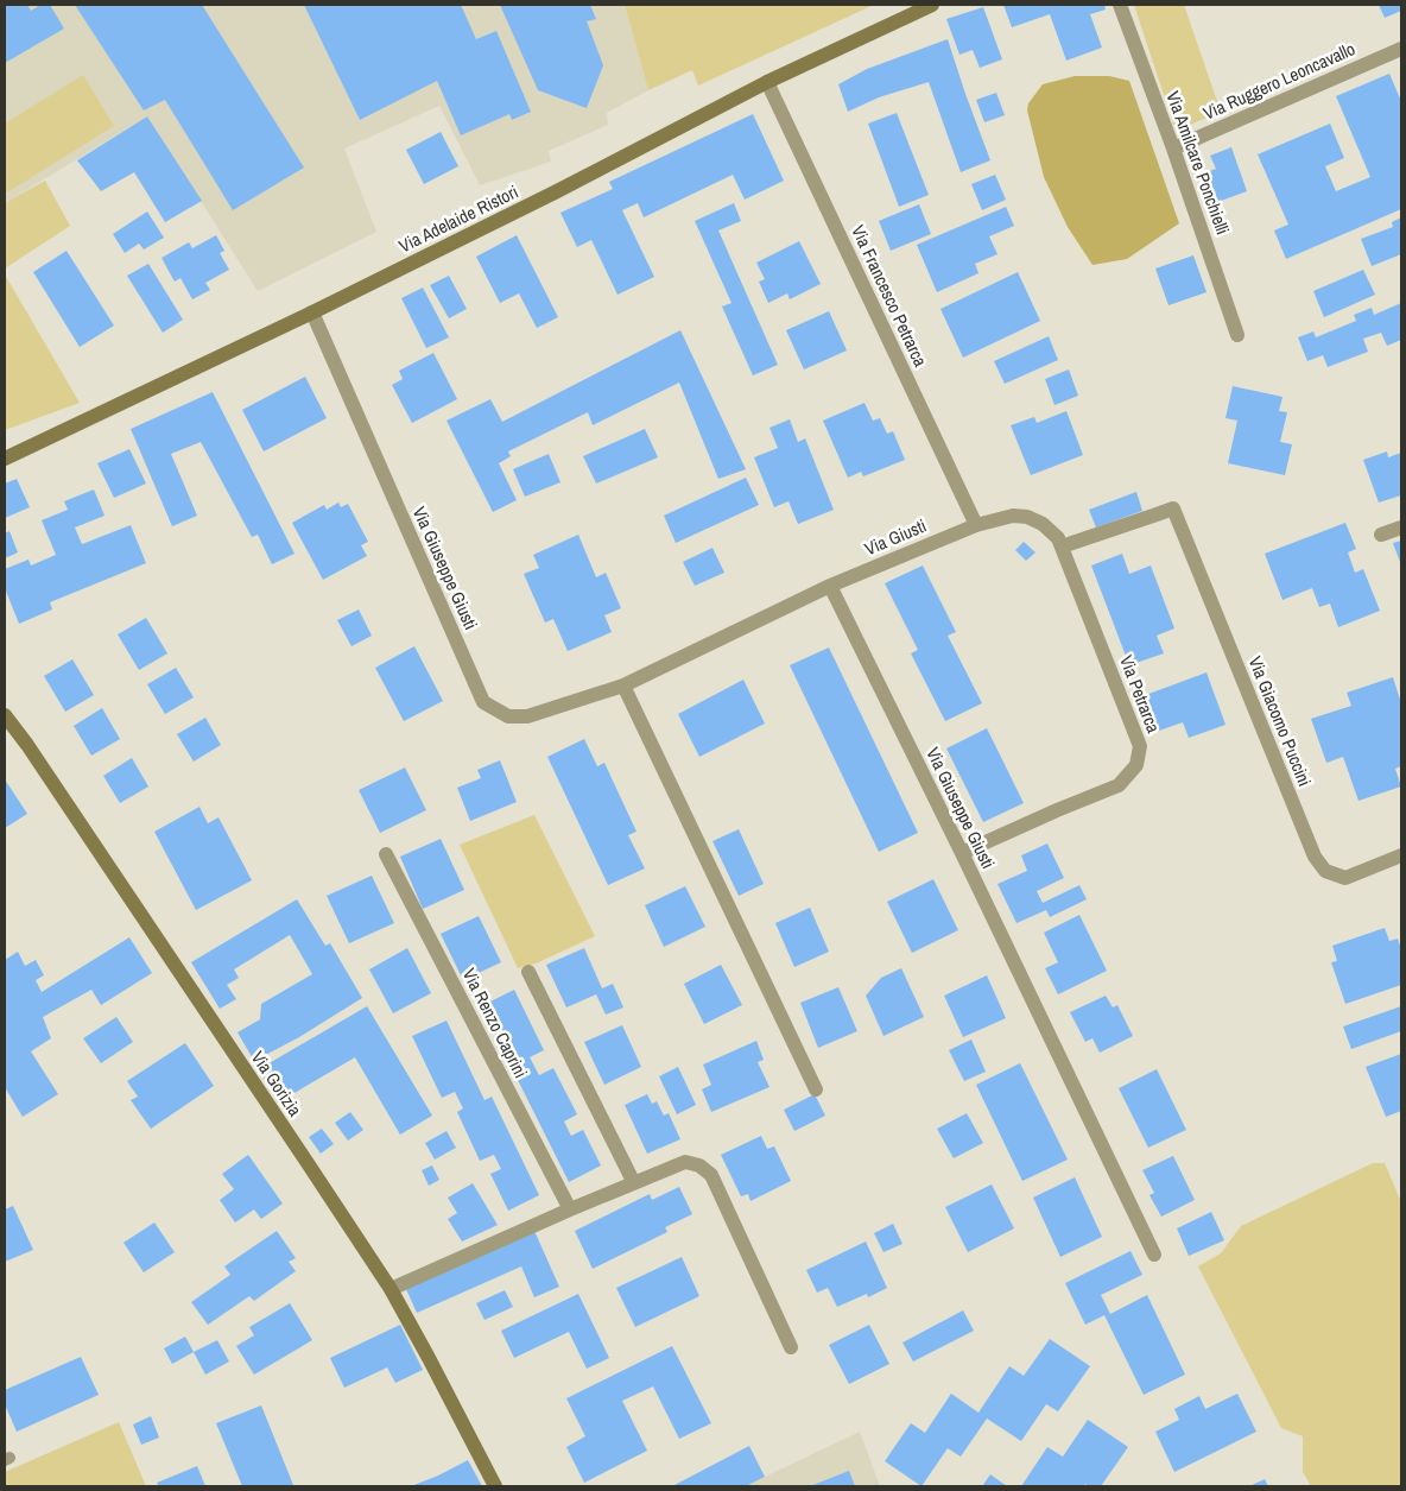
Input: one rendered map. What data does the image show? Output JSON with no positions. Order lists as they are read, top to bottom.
{
  "streets": {
    "main road": ["Via Adelaide Ristori", "Via Gorizia"],
    "street": [
      "Via Ruggero Leoncavallo",
      "Via Amilcare Ponchielli",
      "Via Francesco Petrarca",
      "Via Giusti",
      "Via Giuseppe Giusti",
      "Via Petrarca",
      "Via Giacomo Puccini",
      "Via Renzo Caprini"
    ]
  },
  "crossings": [
    ["Via Ruggero Leoncavallo", "Via Amilcare Ponchielli"],
    ["Via Adelaide Ristori", "Via Francesco Petrarca"],
    ["Via Adelaide Ristori", "Via Giuseppe Giusti"],
    ["Via Francesco Petrarca", "Via Giusti"],
    ["Via Francesco Petrarca", "Via Petrarca"],
    ["Via Giusti", "Via Giuseppe Giusti"],
    ["Via Giusti", "Via Petrarca"],
    ["Via Giuseppe Giusti", "Via Petrarca"],
    ["Via Petrarca", "Via Giacomo Puccini"]
  ]
}
